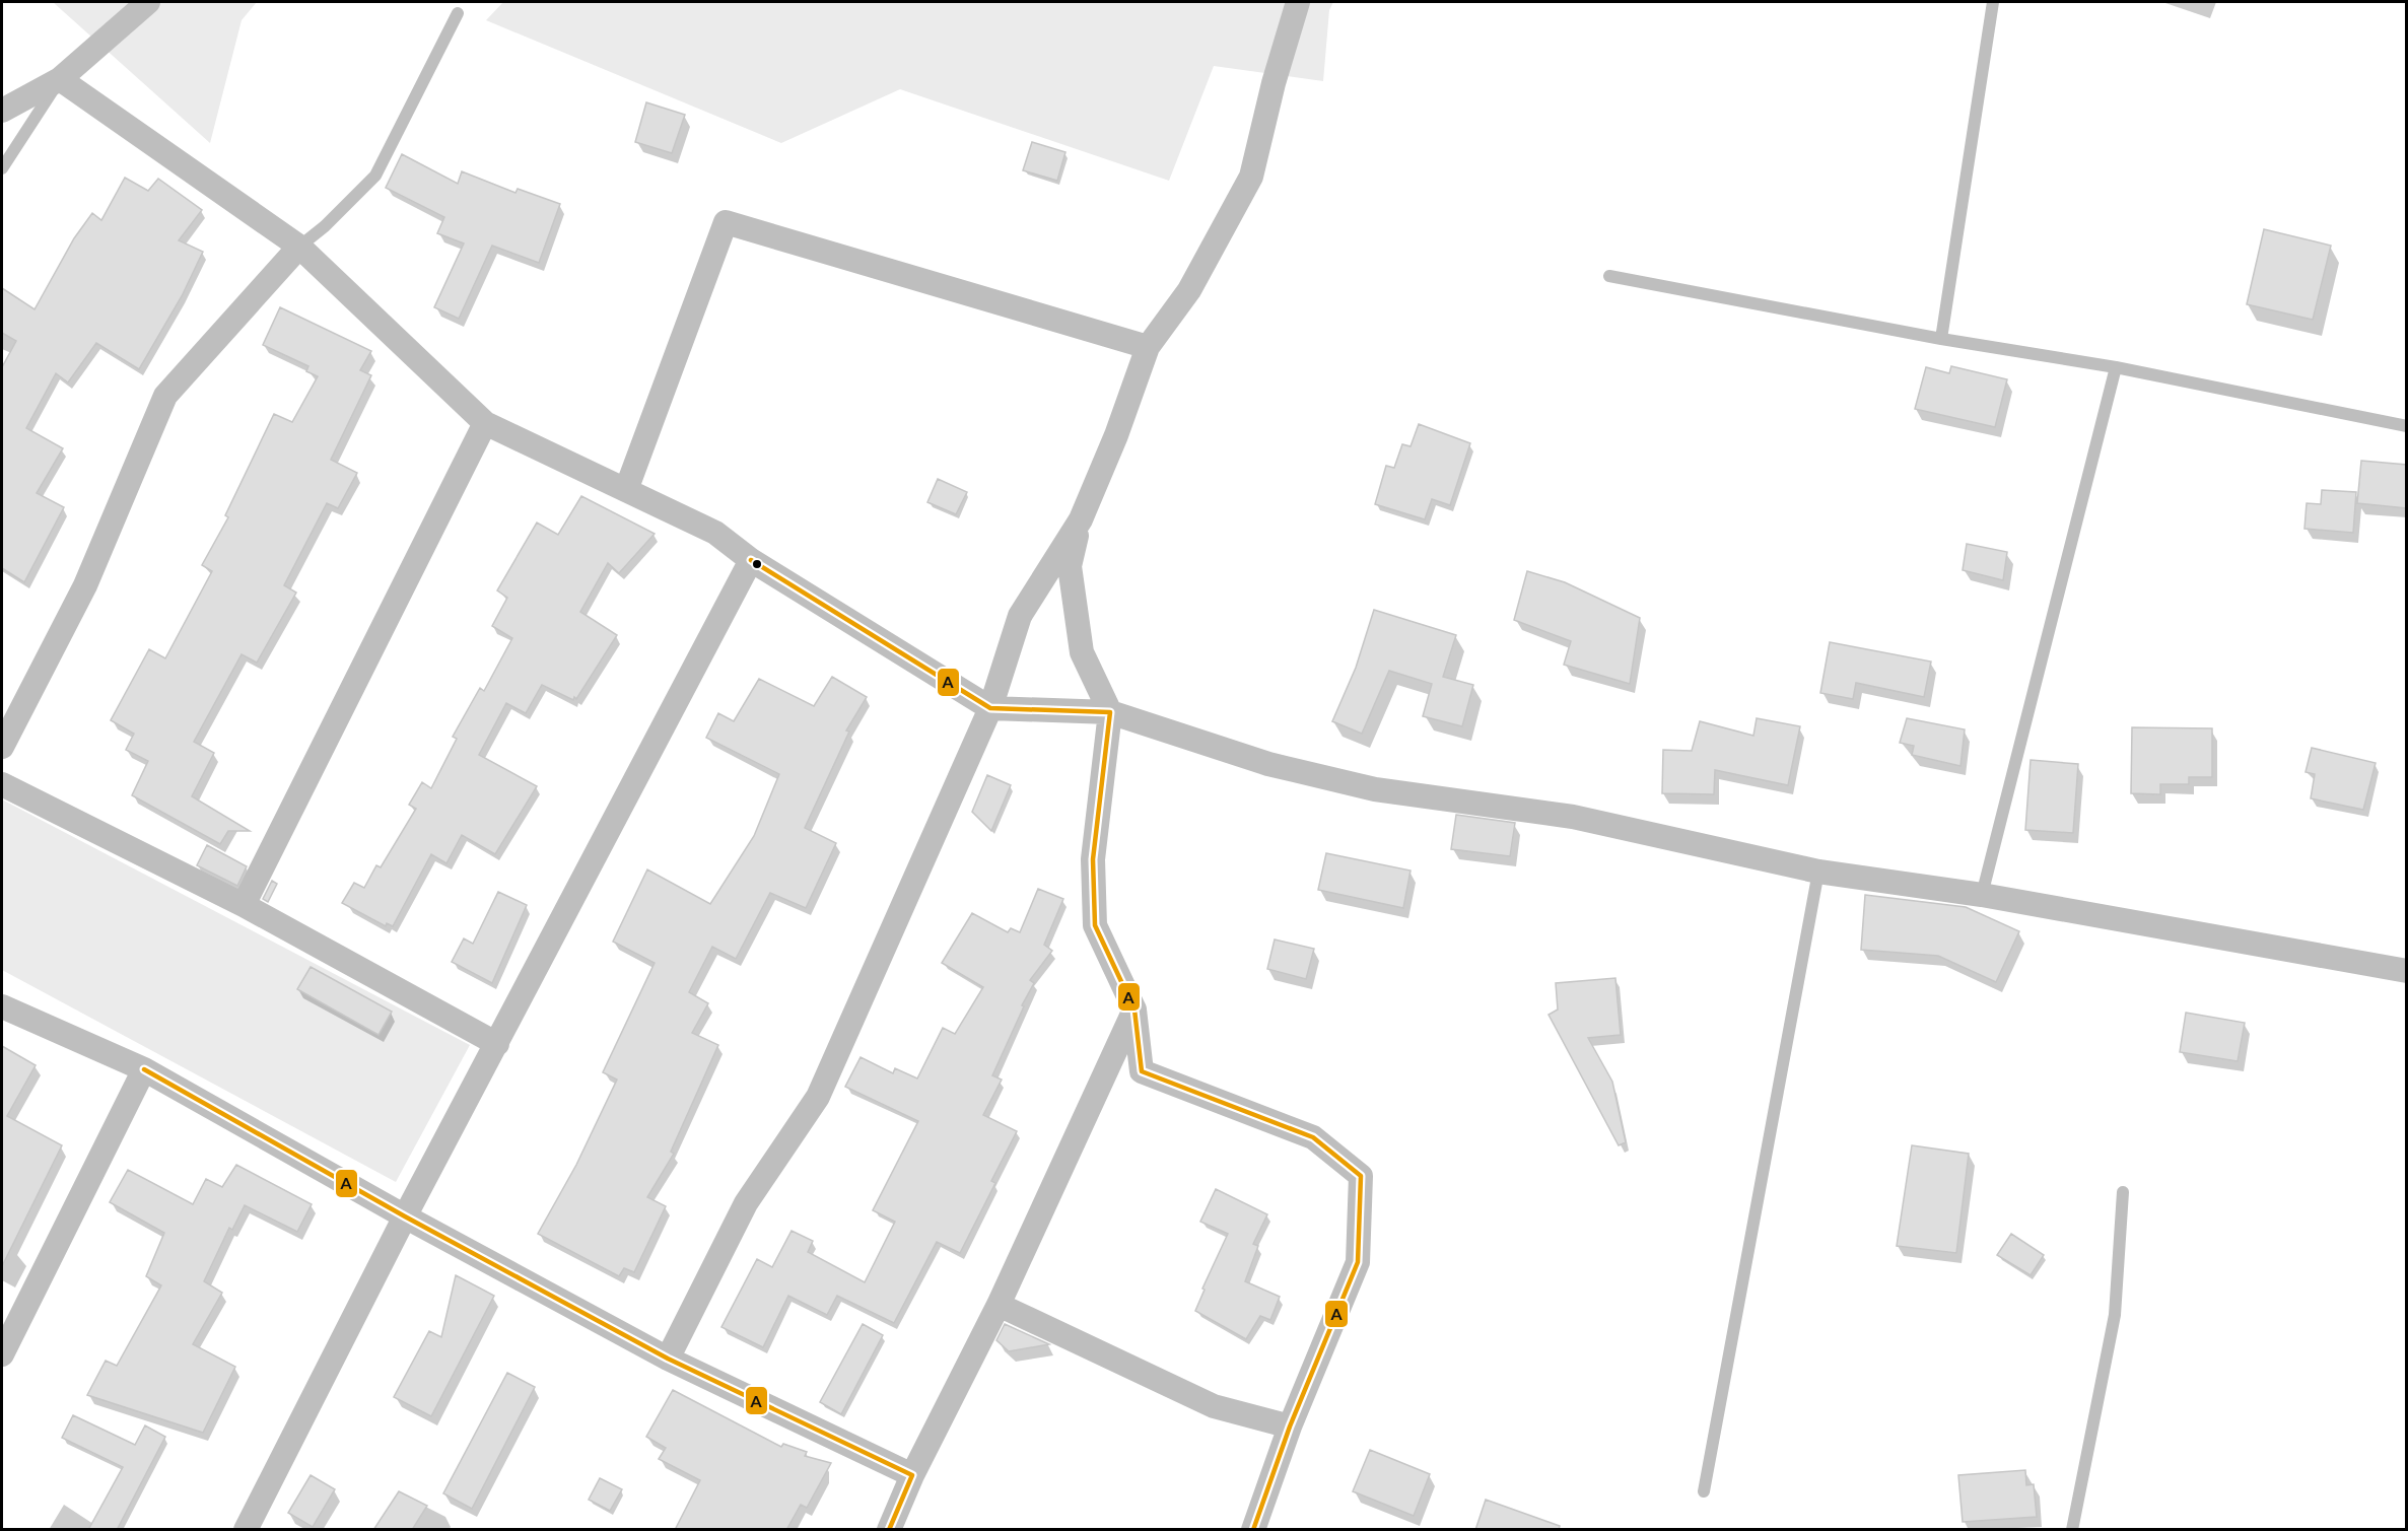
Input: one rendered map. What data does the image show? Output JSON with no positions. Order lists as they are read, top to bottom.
{
  "lines": ["transit line A"]
}
